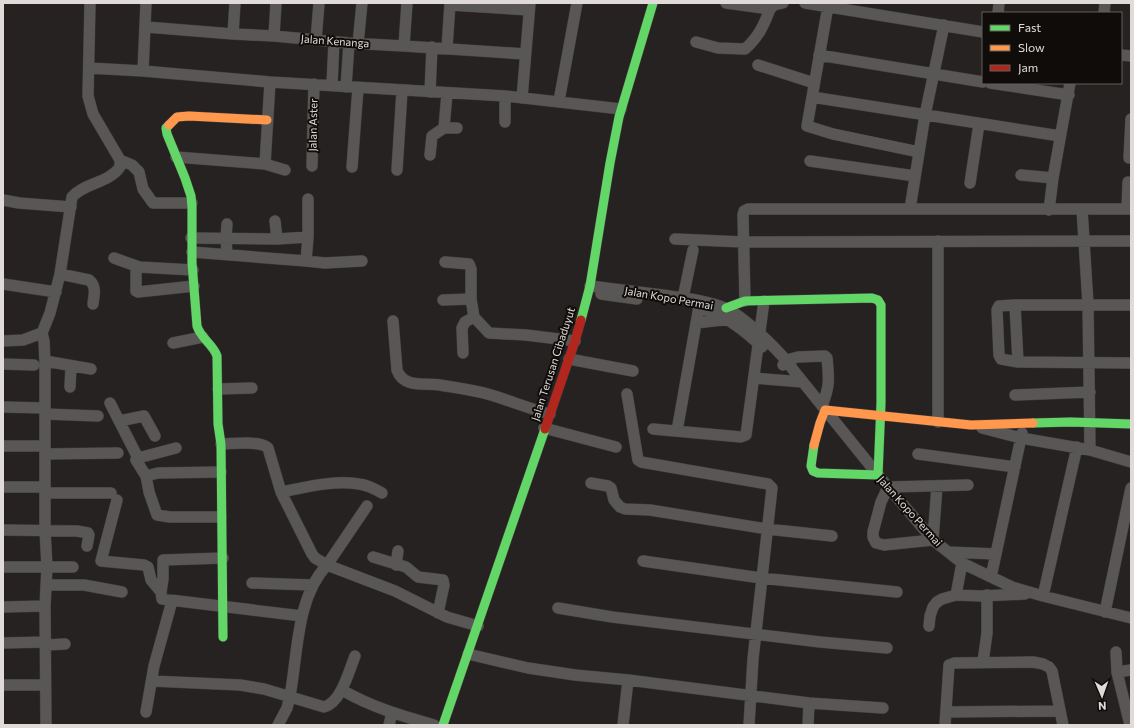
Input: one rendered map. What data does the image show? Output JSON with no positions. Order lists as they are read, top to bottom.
{
  "streets": {
    "street": [
      "Jalan Kenanga",
      "Jalan Aster",
      "Jalan Kopo Permai",
      "Jalan Terusan Cibaduyut"
    ]
  },
  "crossings": [
    ["Jalan Kopo Permai", "Jalan Terusan Cibaduyut"]
  ],
  "legend": ["Fast", "Slow", "Jam"],
  "north": "bottom"
}
